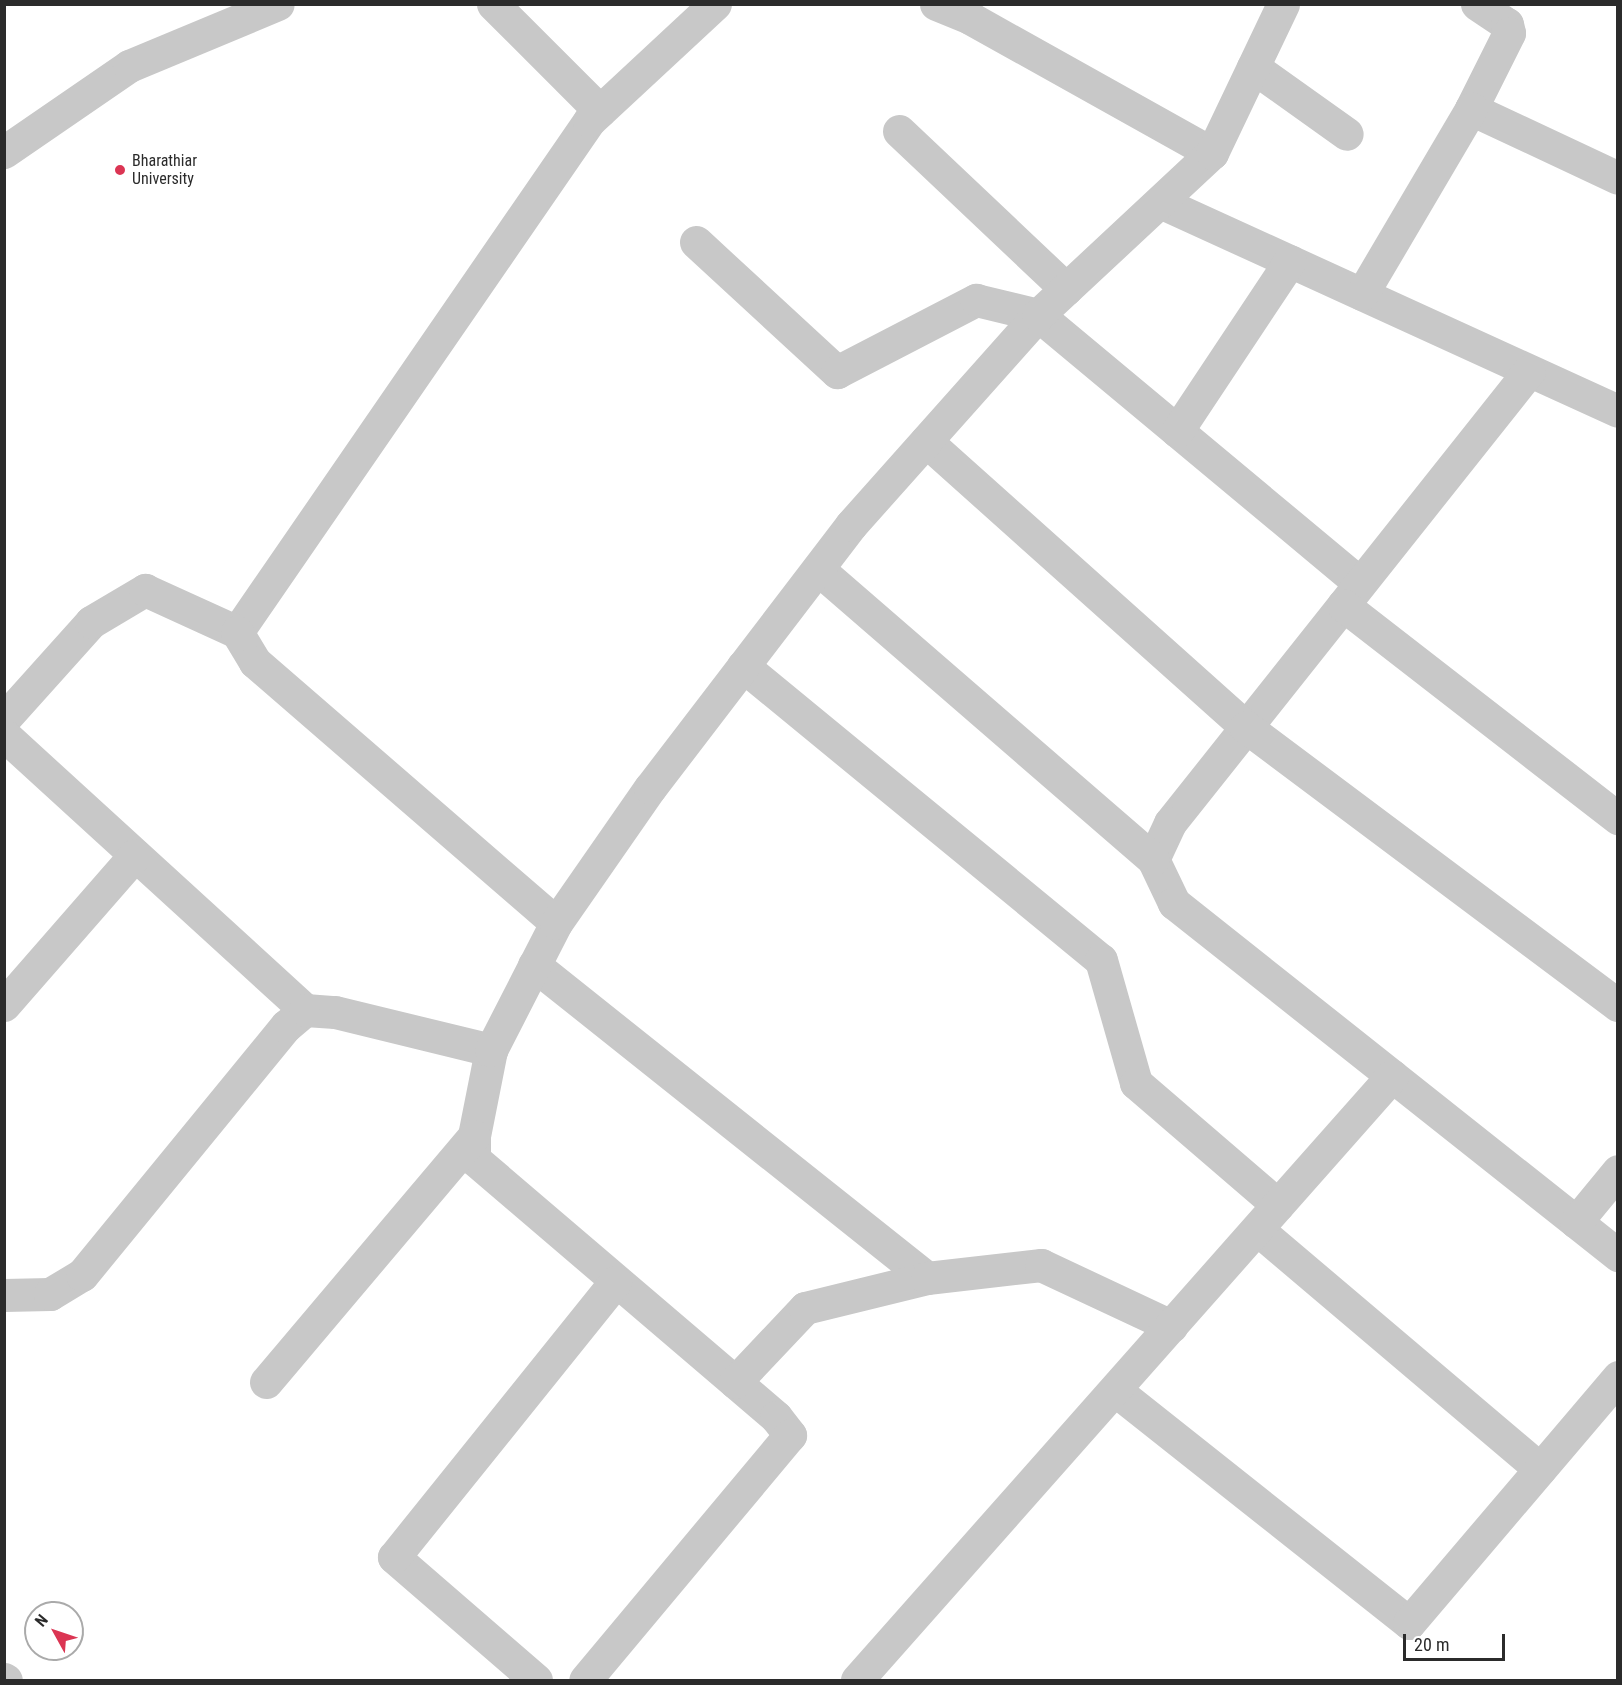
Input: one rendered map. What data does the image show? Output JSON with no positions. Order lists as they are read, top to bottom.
{
  "places": ["Bharathiar University"],
  "scale_bar": "20 m",
  "north": "top left"
}
